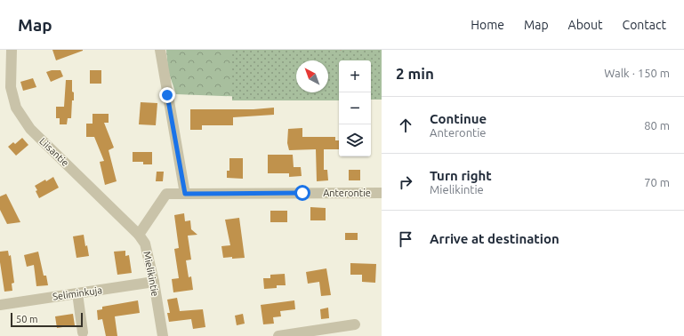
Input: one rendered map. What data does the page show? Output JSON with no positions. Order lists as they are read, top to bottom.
{
  "streets": {
    "street": [
      "Liisantie",
      "Anterontie",
      "Mielikintie",
      "Seliminkuja"
    ]
  },
  "crossings": [
    ["Liisantie", "Mielikintie"],
    ["Mielikintie", "Seliminkuja"]
  ],
  "scale_bar": "50 m",
  "north": "top left",
  "page": {
    "header": "Map",
    "nav": [
      "Home",
      "Map",
      "About",
      "Contact"
    ],
    "heading": ["2 min", "Walk · 150 m"],
    "map_buttons": ["+", "−"],
    "list": [
      ["Continue", "Anterontie", "80 m"],
      ["Turn right", "Mielikintie", "70 m"],
      "Arrive at destination"
    ],
    "scale": "50 m"
  }
}
